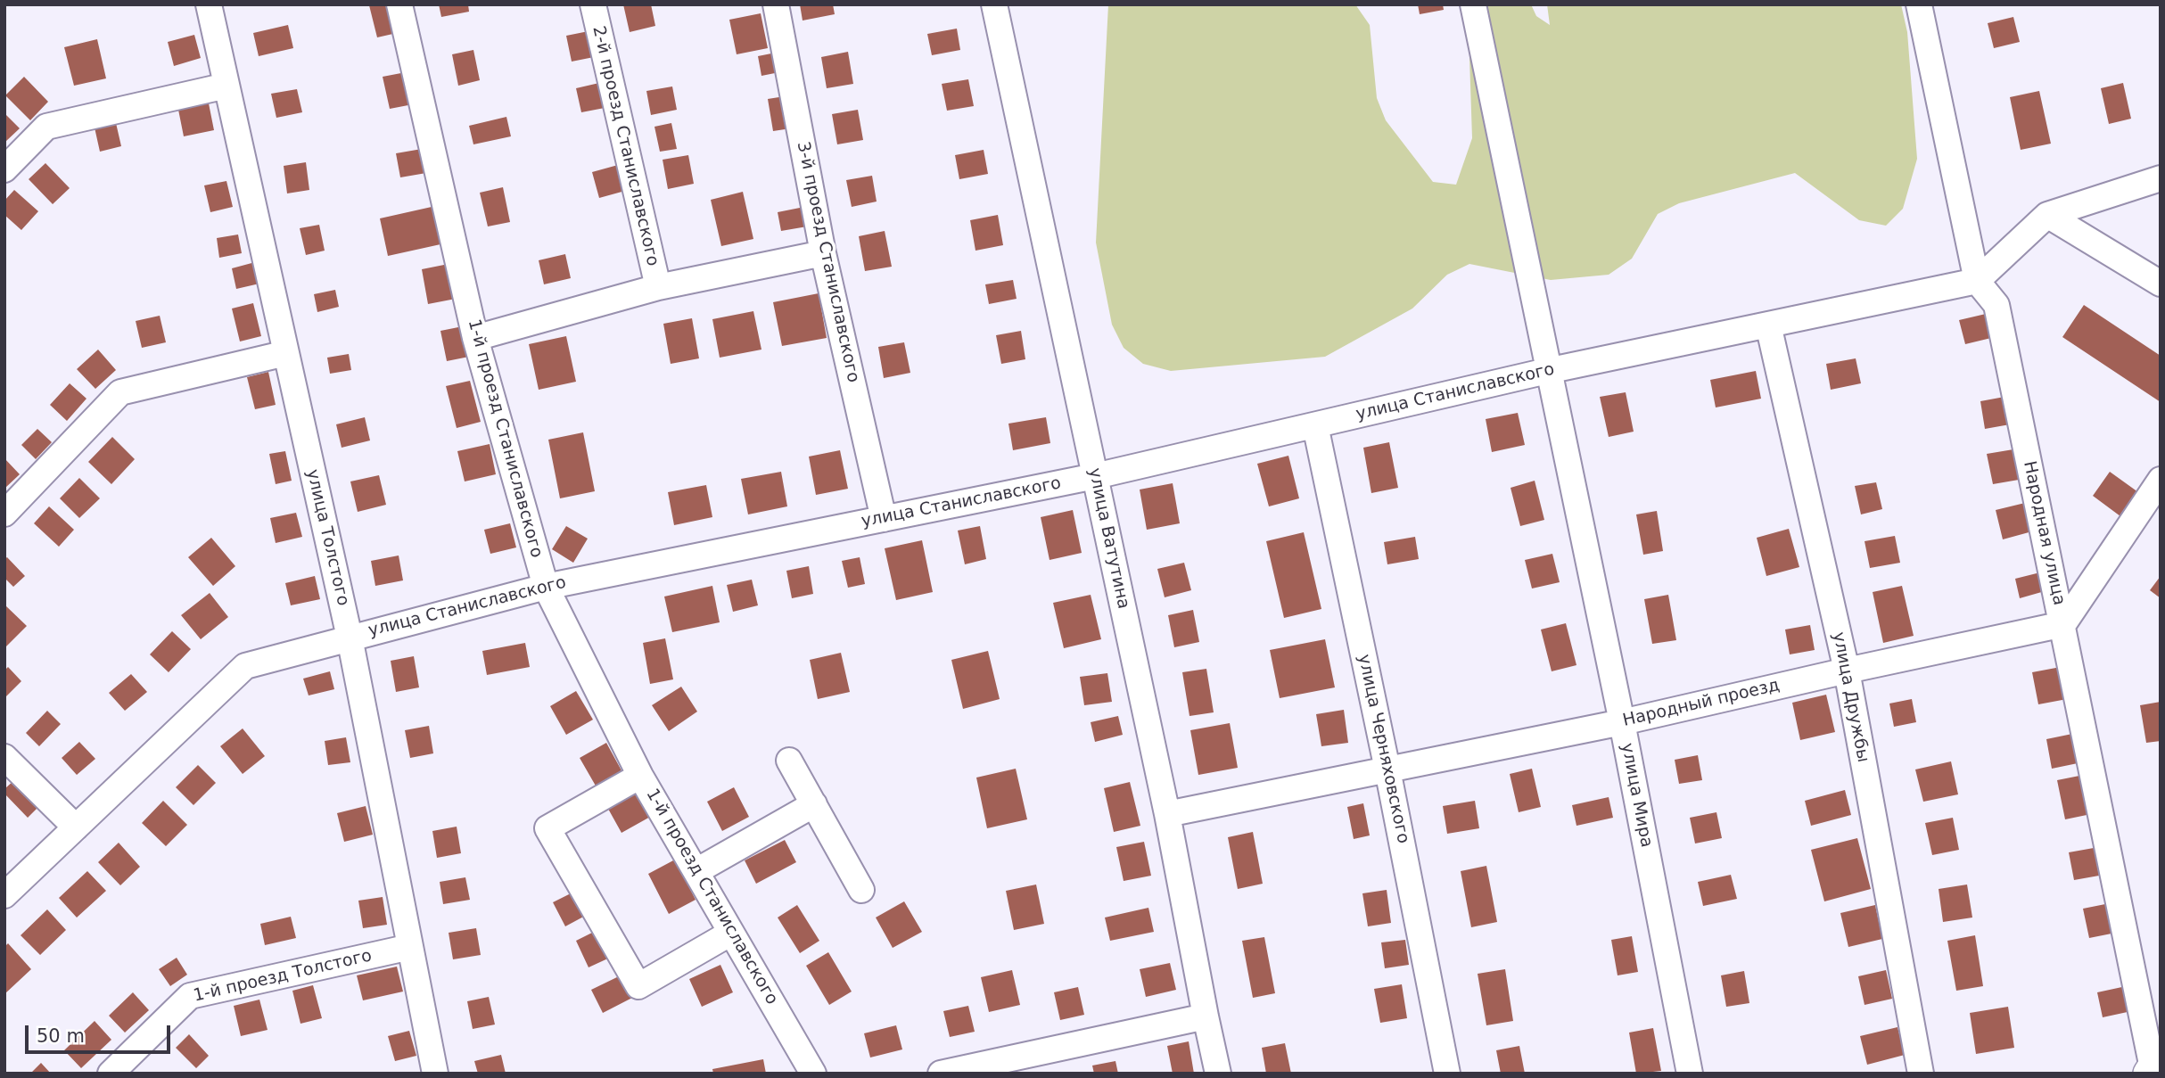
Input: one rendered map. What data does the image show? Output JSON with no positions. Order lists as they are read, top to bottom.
{
  "streets": {
    "street": [
      "2-й проезд Станиславского",
      "3-й проезд Станиславского",
      "улица Станиславского",
      "1-й проезд Станиславского",
      "Народная улица",
      "улица Толстого",
      "улица Ватутина",
      "улица Дружбы",
      "Народный проезд",
      "улица Черняховского",
      "улица Мира",
      "1-й проезд Толстого"
    ]
  },
  "crossings": [
    ["3-й проезд Станиславского", "улица Станиславского"],
    ["улица Станиславского", "1-й проезд Станиславского"],
    ["улица Станиславского", "Народная улица"],
    ["улица Станиславского", "улица Толстого"],
    ["улица Станиславского", "улица Ватутина"],
    ["улица Станиславского", "улица Дружбы"],
    ["улица Станиславского", "улица Черняховского"],
    ["улица Станиславского", "улица Мира"],
    ["Народная улица", "Народный проезд"],
    ["улица Толстого", "1-й проезд Толстого"],
    ["улица Ватутина", "Народный проезд"],
    ["улица Дружбы", "Народный проезд"],
    ["Народный проезд", "улица Черняховского"],
    ["Народный проезд", "улица Мира"]
  ],
  "scale_bar": "50 m"
}
